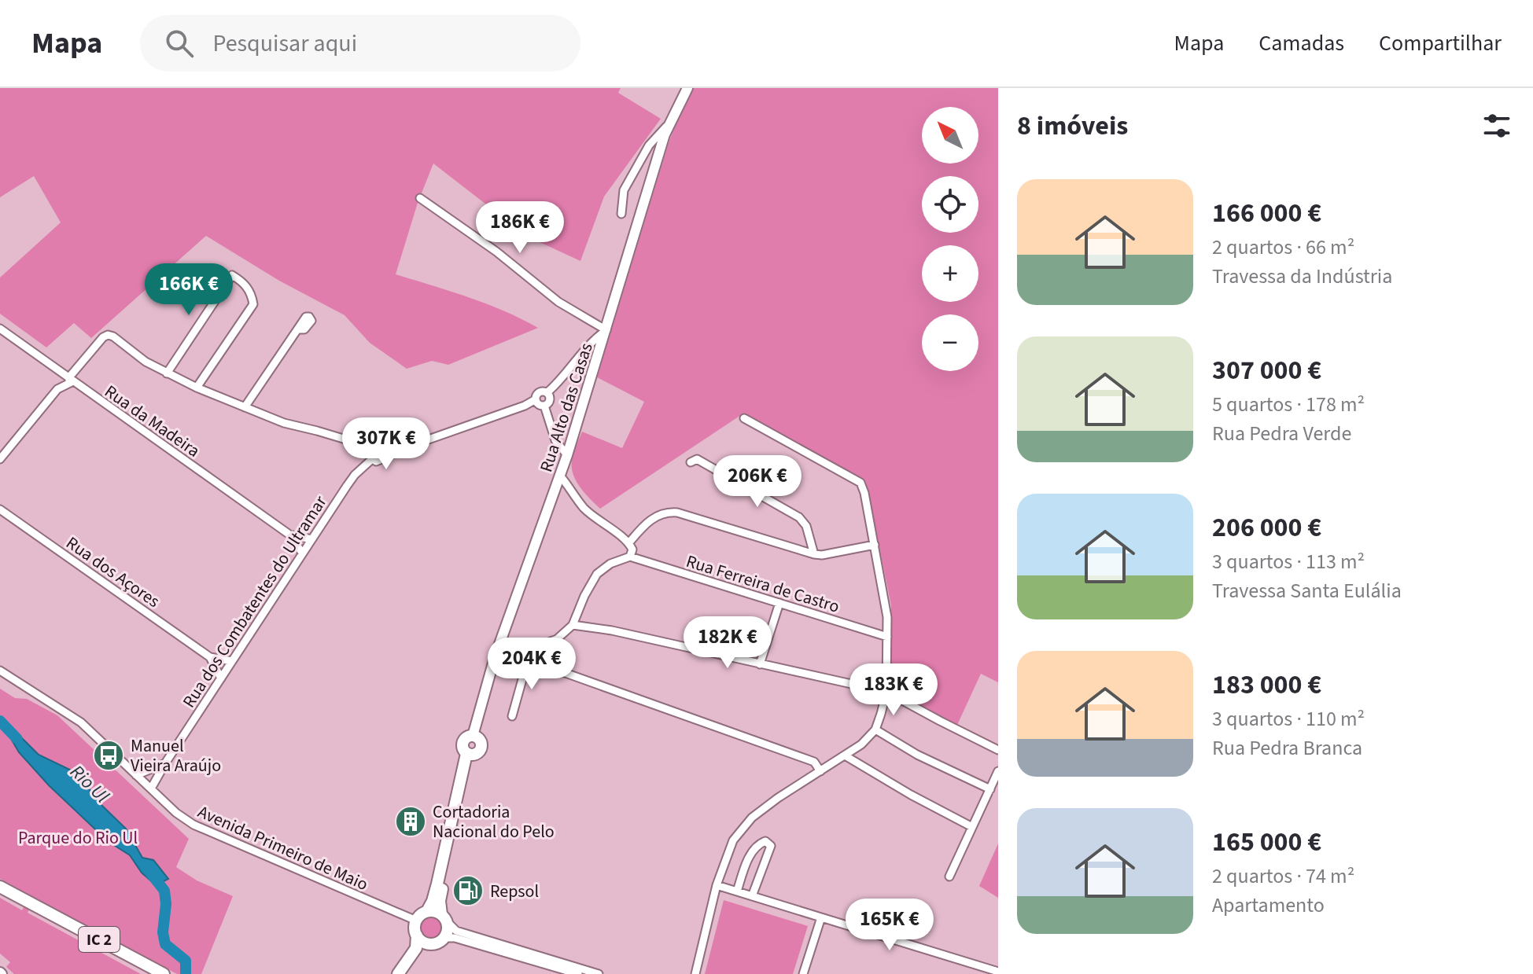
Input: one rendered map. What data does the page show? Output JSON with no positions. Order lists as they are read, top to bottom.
{
  "streets": {
    "main road": ["Rua Alto das Casas", "IC 2"],
    "street": [
      "Rua da Madeira",
      "Rua dos Açores",
      "Rua Ferreira de Castro",
      "Rua dos Combatentes do Ultramar",
      "Avenida Primeiro de Maio"
    ]
  },
  "crossings": [
    ["Rua da Madeira", "Rua dos Combatentes do Ultramar"],
    ["Rua dos Açores", "Rua dos Combatentes do Ultramar"],
    ["Rua dos Combatentes do Ultramar", "Avenida Primeiro de Maio"]
  ],
  "water": ["Rio Ul"],
  "parks": ["Parque do Rio Ul"],
  "places": {
    "bus stop": ["Manuel Vieira Araújo"],
    "building": ["Cortadoria Nacional do Pelo"],
    "fuel station": ["Repsol"]
  },
  "north": "top left",
  "page": {
    "header": "Mapa",
    "search": "Pesquisar aqui",
    "nav": ["Mapa", "Camadas", "Compartilhar"],
    "heading": "8 imóveis",
    "map_buttons": ["+", "−"],
    "list": [
      {
        "name": "166 000 €",
        "note": "2 quartos · 66 m² · Travessa da Indústria"
      },
      {
        "name": "307 000 €",
        "note": "5 quartos · 178 m² · Rua Pedra Verde"
      },
      {
        "name": "206 000 €",
        "note": "3 quartos · 113 m² · Travessa Santa Eulália"
      },
      {
        "name": "183 000 €",
        "note": "3 quartos · 110 m² · Rua Pedra Branca"
      },
      {
        "name": "165 000 €",
        "note": "2 quartos · 74 m² · Apartamento"
      }
    ],
    "price": [
      "186K €",
      "166K €",
      "307K €",
      "206K €",
      "182K €",
      "204K €",
      "183K €",
      "165K €"
    ]
  }
}
